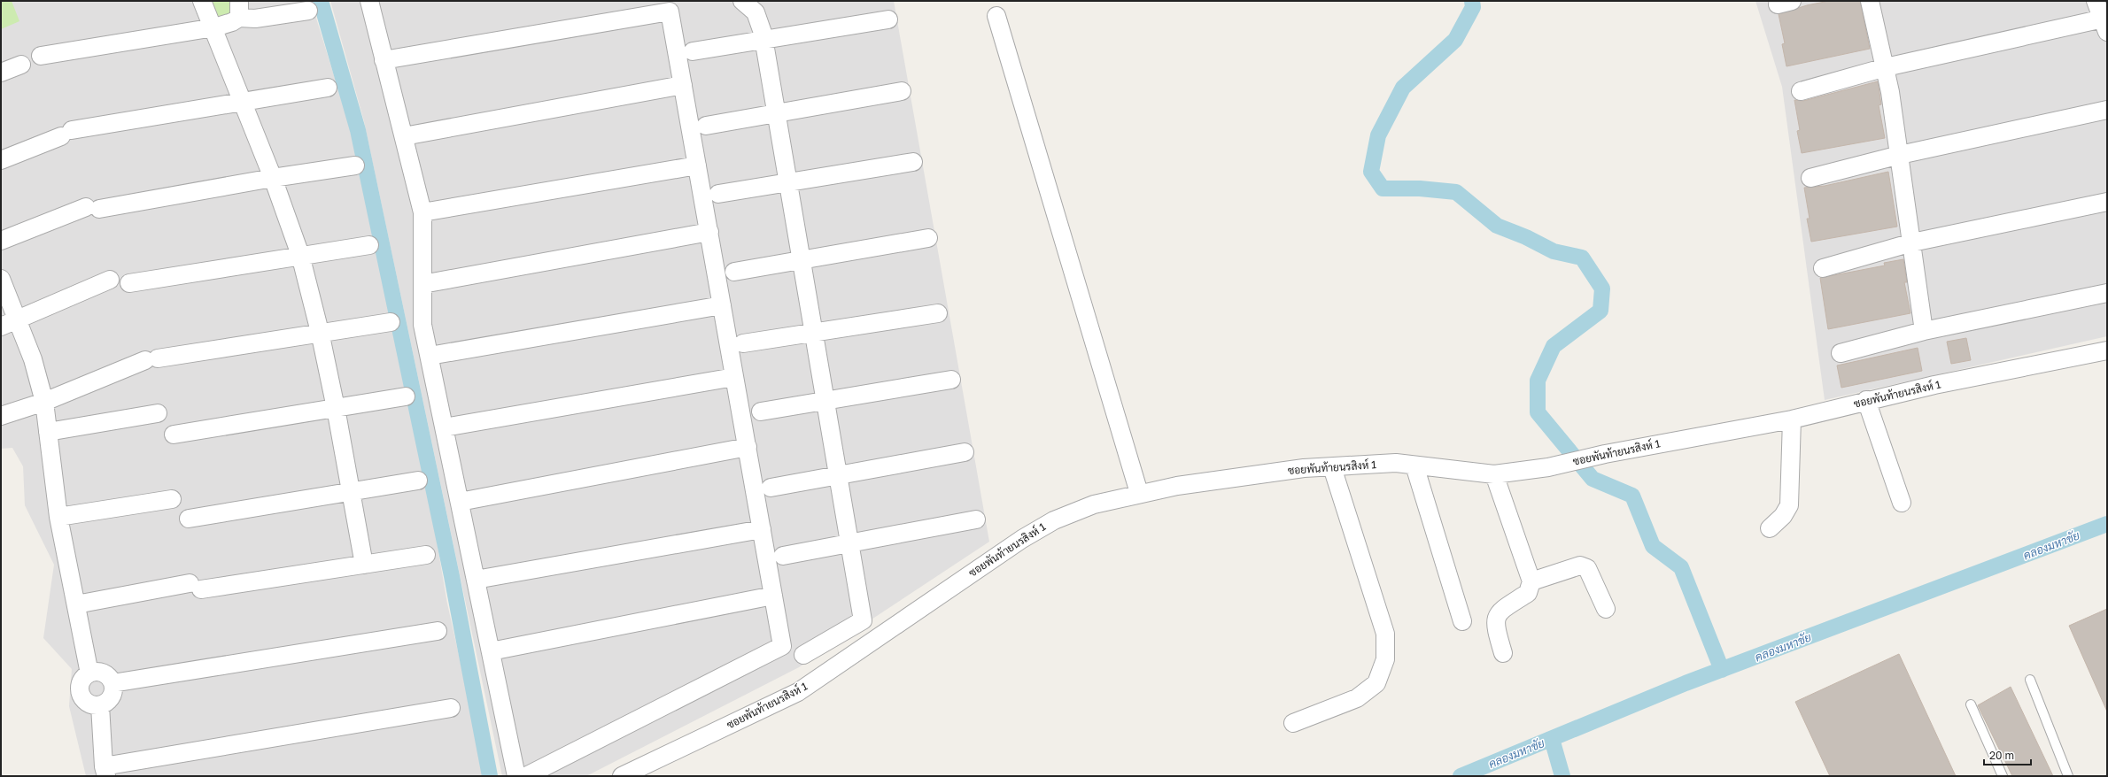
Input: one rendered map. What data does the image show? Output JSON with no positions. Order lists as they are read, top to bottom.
{
  "streets": {
    "street": ["ซอยพันท้ายนรสิงห์ 1"]
  },
  "water": ["คลองมหาชัย"],
  "scale_bar": "20 m"
}
